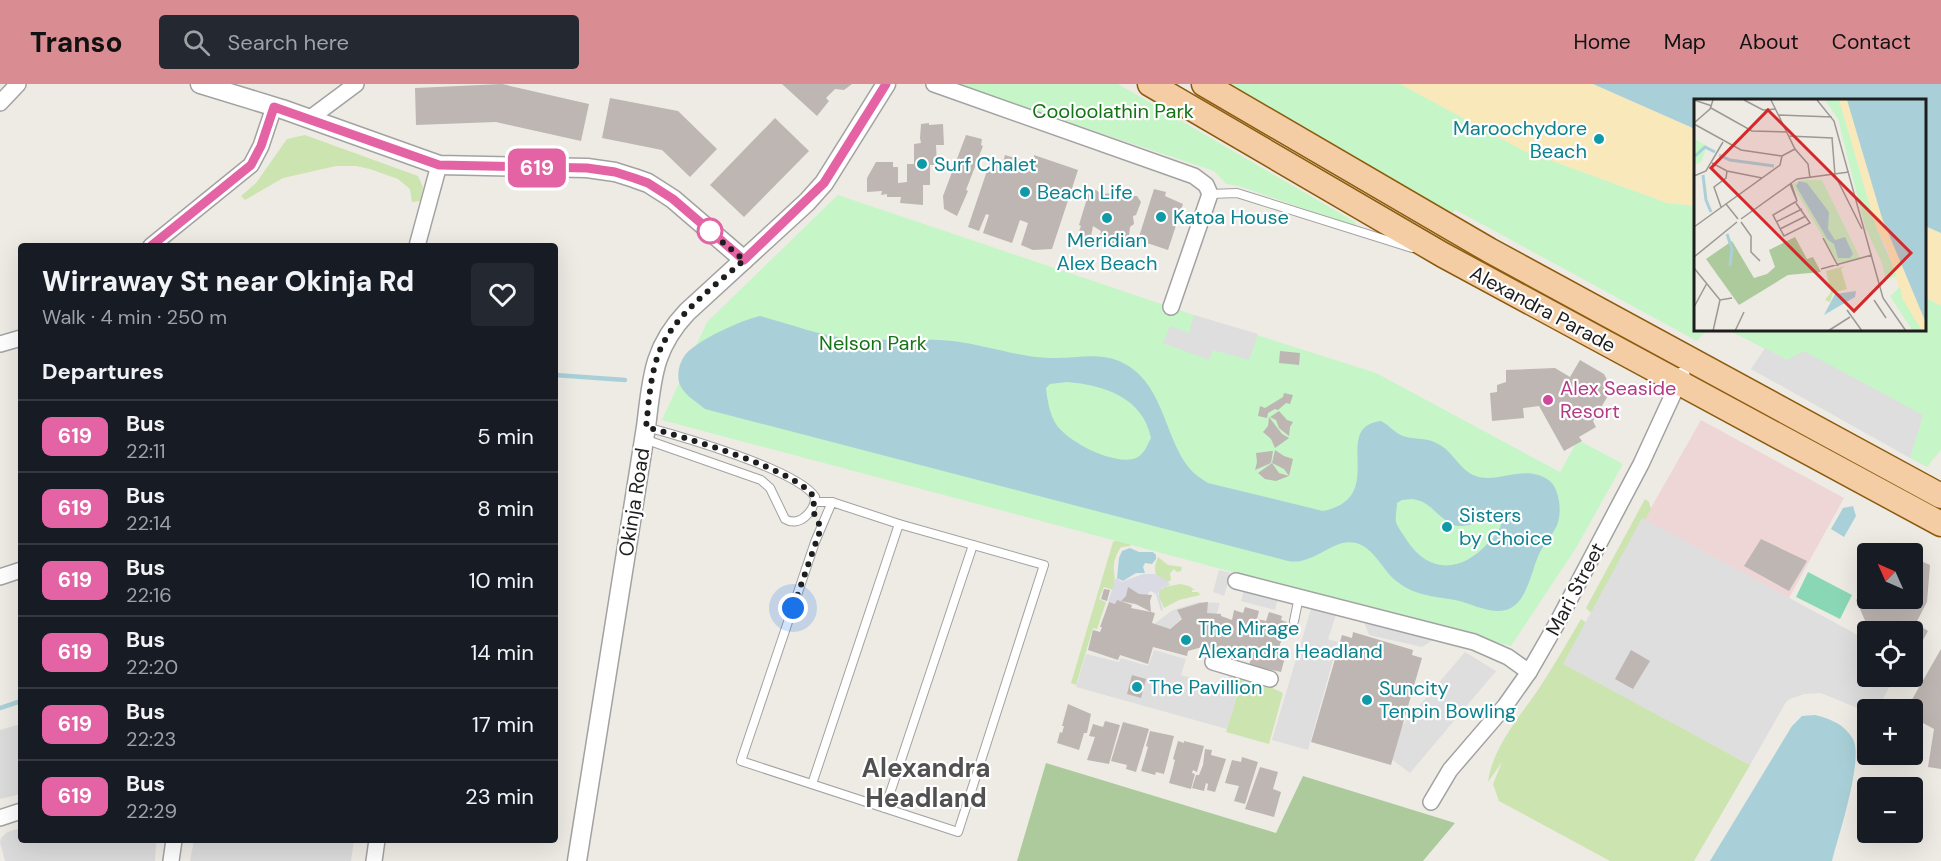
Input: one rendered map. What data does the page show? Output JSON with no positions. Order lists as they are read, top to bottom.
{
  "streets": {
    "main road": ["Alexandra Parade"],
    "street": ["Okinja Road", "Mari Street"]
  },
  "crossings": [
    ["Alexandra Parade", "Mari Street"]
  ],
  "districts": ["Alexandra Headland"],
  "parks": ["Cooloolathin Park", "Nelson Park"],
  "places": [
    "Maroochydore Beach",
    "Surf Chalet",
    "Beach Life",
    "Katoa House",
    "Meridian Alex Beach",
    "Alex Seaside Resort",
    "Sisters by Choice",
    "The Mirage Alexandra Headland",
    "The Pavillion",
    "Suncity Tenpin Bowling"
  ],
  "lines": ["bus line 619"],
  "north": "top left",
  "page": {
    "header": "Transo",
    "search": "Search here",
    "nav": [
      "Home",
      "Map",
      "About",
      "Contact"
    ],
    "on_map": "619",
    "heading": [
      ["Wirraway St near Okinja Rd", "Walk · 4 min · 250 m"],
      "Departures"
    ],
    "list": [
      {
        "mark": "619",
        "name": "Bus",
        "note": "22:11",
        "value": "5 min"
      },
      {
        "mark": "619",
        "name": "Bus",
        "note": "22:14",
        "value": "8 min"
      },
      {
        "mark": "619",
        "name": "Bus",
        "note": "22:16",
        "value": "10 min"
      },
      {
        "mark": "619",
        "name": "Bus",
        "note": "22:20",
        "value": "14 min"
      },
      {
        "mark": "619",
        "name": "Bus",
        "note": "22:23",
        "value": "17 min"
      },
      {
        "mark": "619",
        "name": "Bus",
        "note": "22:29",
        "value": "23 min"
      }
    ],
    "map_buttons": ["+", "−"]
  }
}
